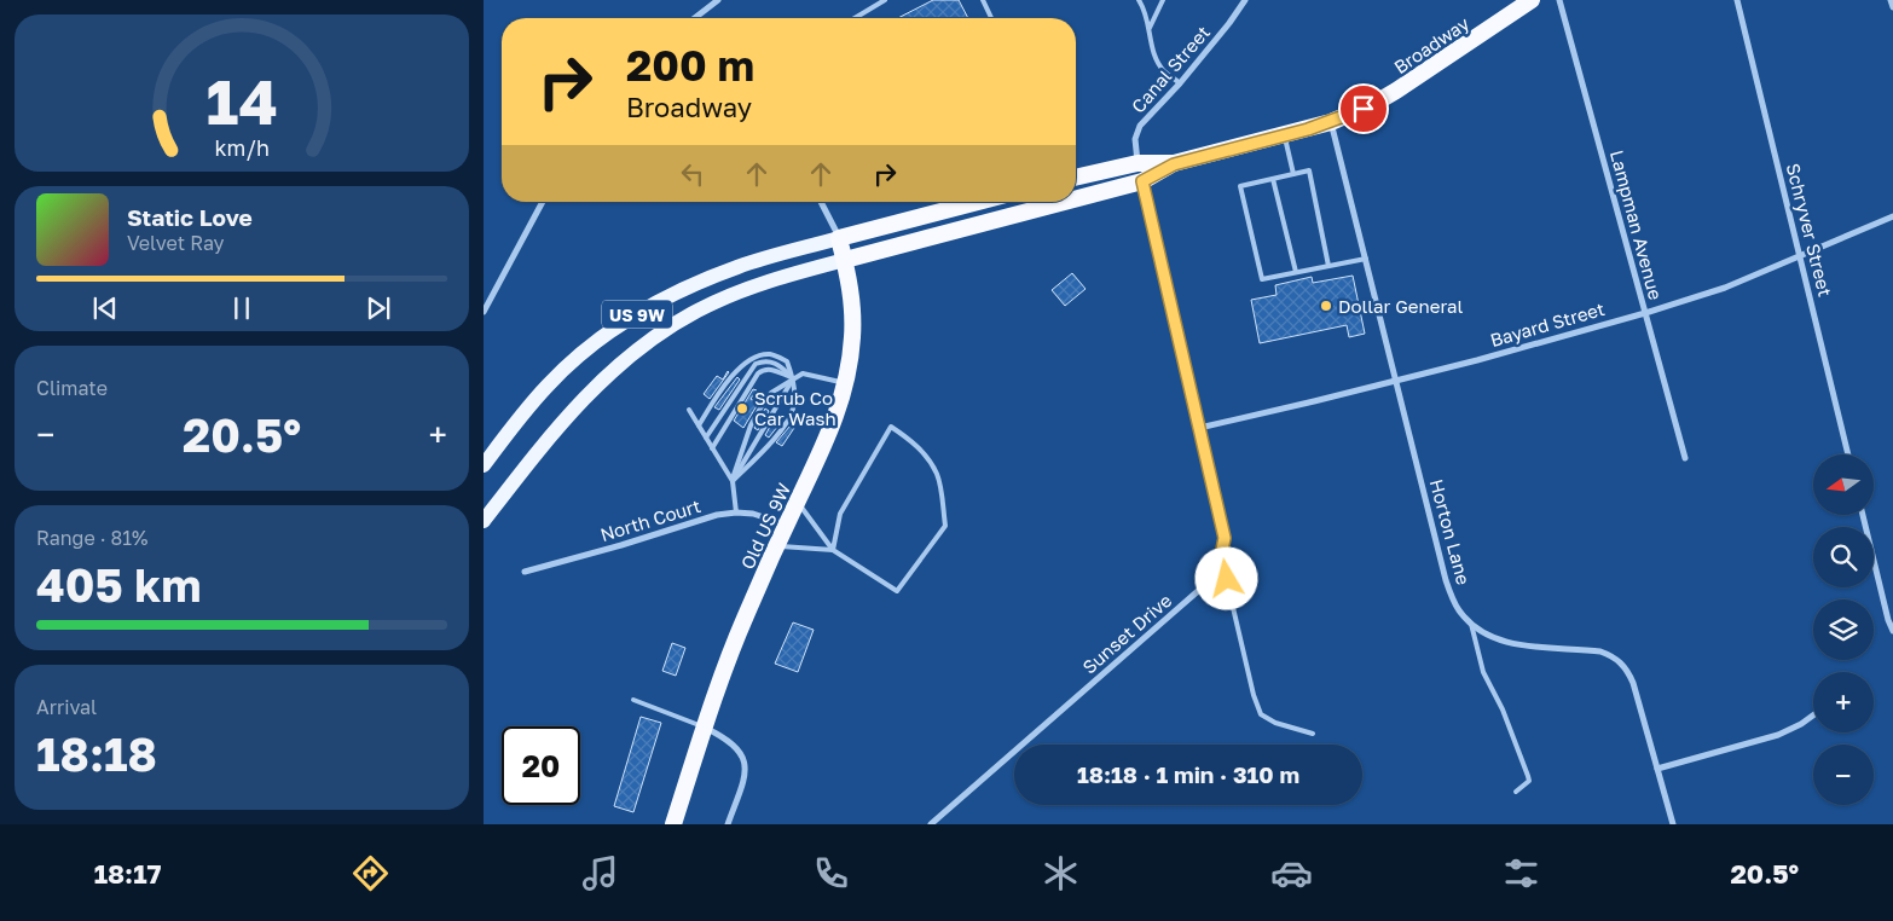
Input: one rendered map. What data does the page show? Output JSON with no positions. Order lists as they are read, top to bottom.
{
  "streets": {
    "highway": ["Broadway", "US 9W", "Old US 9W"],
    "street": [
      "Canal Street",
      "Lampman Avenue",
      "Schryver Street",
      "Bayard Street",
      "North Court",
      "Horton Lane",
      "Sunset Drive"
    ]
  },
  "crossings": [
    ["Broadway", "Canal Street"],
    ["Broadway", "US 9W"],
    ["Broadway", "Old US 9W"],
    ["Broadway", "Horton Lane"],
    ["Broadway", "Sunset Drive"],
    ["Canal Street", "Sunset Drive"],
    ["Lampman Avenue", "Bayard Street"],
    ["Schryver Street", "Bayard Street"],
    ["US 9W", "Old US 9W"],
    ["Bayard Street", "Horton Lane"],
    ["Bayard Street", "Sunset Drive"],
    ["North Court", "Old US 9W"]
  ],
  "places": ["Dollar General", "Scrub Co Car Wash"],
  "north": "left",
  "page": {
    "turn": ["200 m", "Broadway"],
    "song": ["Static Love", "Velvet Ray"],
    "tile": [
      "Climate",
      ["Range · 81%", "405 km"],
      ["Arrival", "18:18"]
    ],
    "heat": ["−", "20.5°", "+"],
    "map_buttons": ["+", "−"],
    "limit": "20",
    "trip": "18:18 · 1 min · 310 m",
    "tabs": ["18:17", "20.5°"],
    "gauge": ["14", "km/h"]
  }
}
